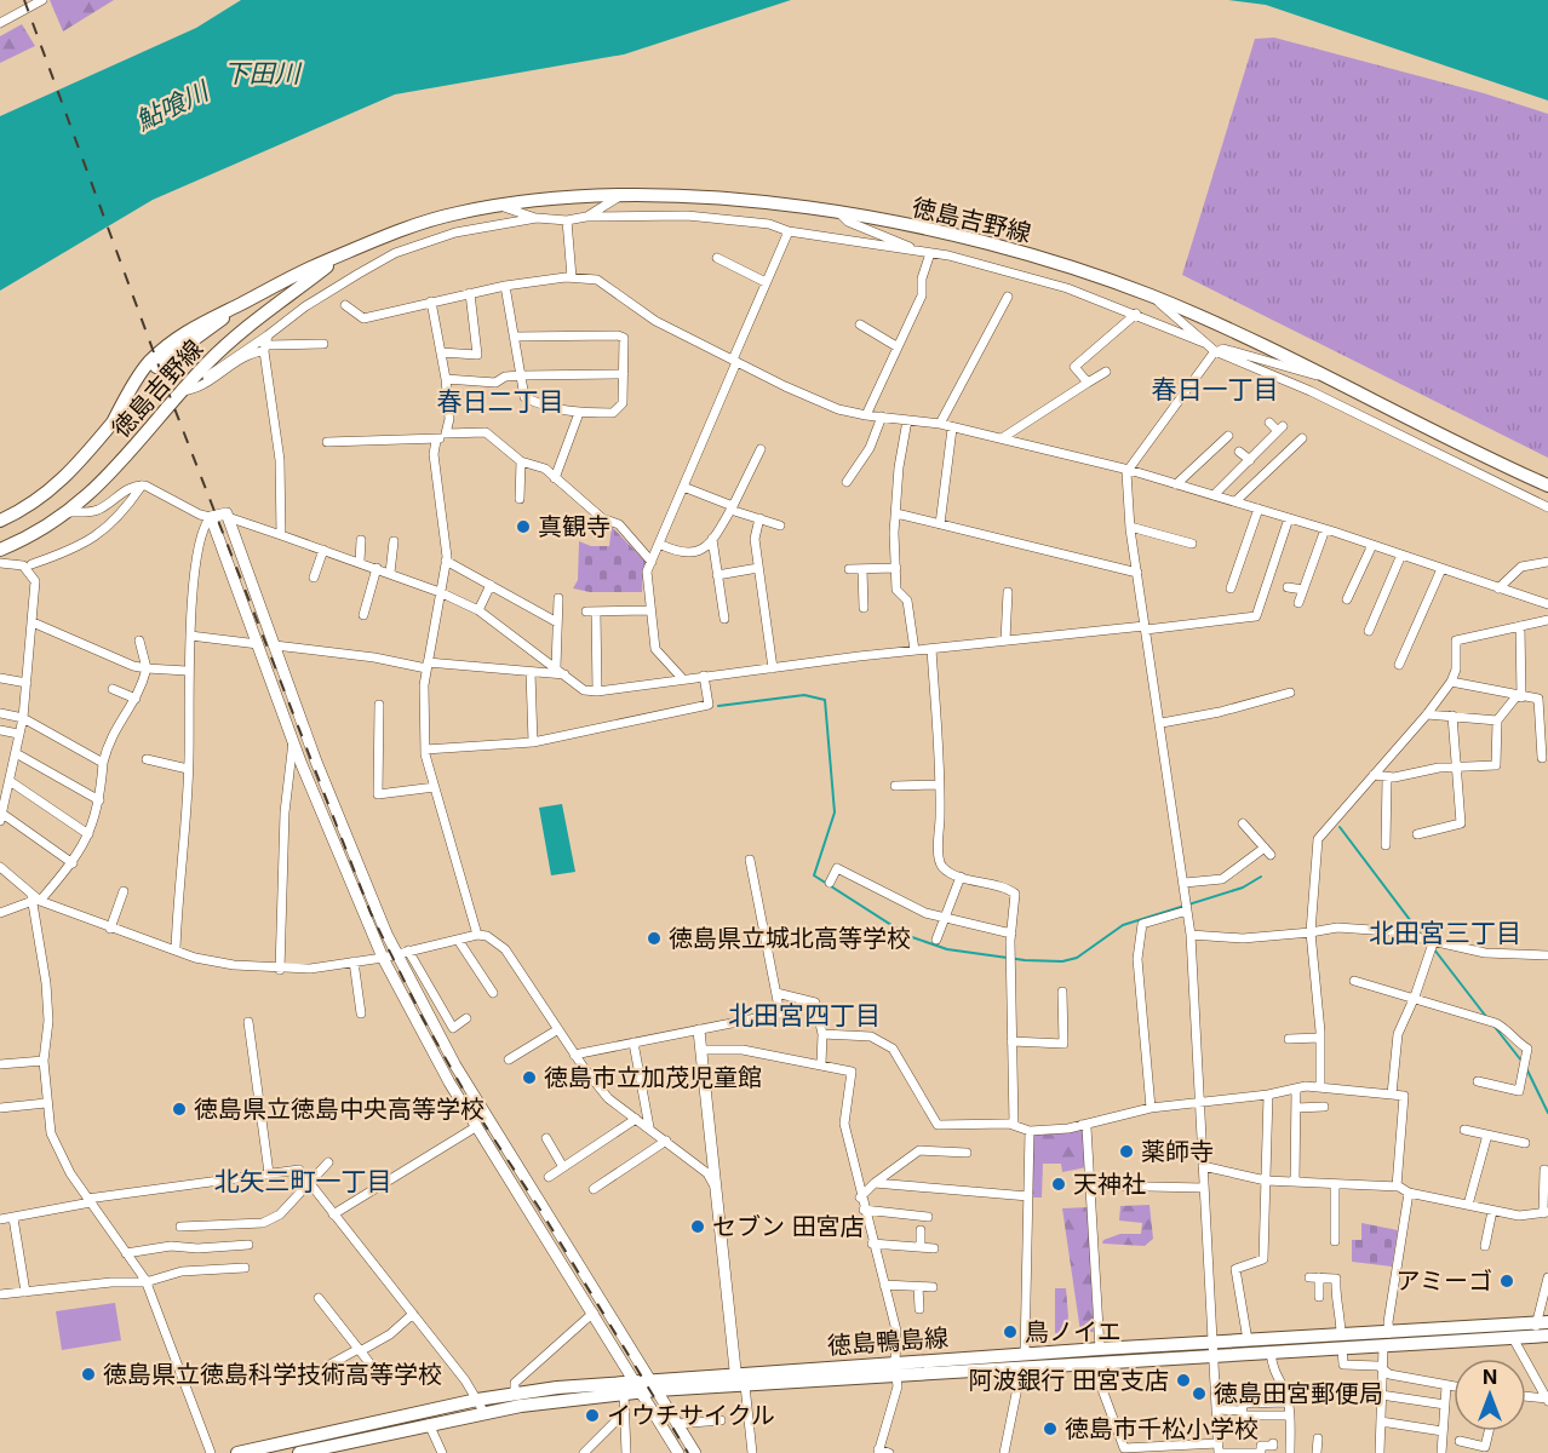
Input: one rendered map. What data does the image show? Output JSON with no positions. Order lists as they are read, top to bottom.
{
  "streets": {
    "main road": ["徳島吉野線", "徳島鴨島線"]
  },
  "districts": [
    "春日一丁目",
    "春日二丁目",
    "北田宮三丁目",
    "北田宮四丁目",
    "北矢三町一丁目"
  ],
  "water": ["下田川", "鮎喰川"],
  "places": [
    "真観寺",
    "徳島県立城北高等学校",
    "徳島市立加茂児童館",
    "徳島県立徳島中央高等学校",
    "薬師寺",
    "天神社",
    "セブン 田宮店",
    "アミーゴ",
    "鳥ノイエ",
    "徳島県立徳島科学技術高等学校",
    "阿波銀行 田宮支店",
    "徳島田宮郵便局",
    "イウチサイクル",
    "徳島市千松小学校"
  ],
  "north": "top"
}
